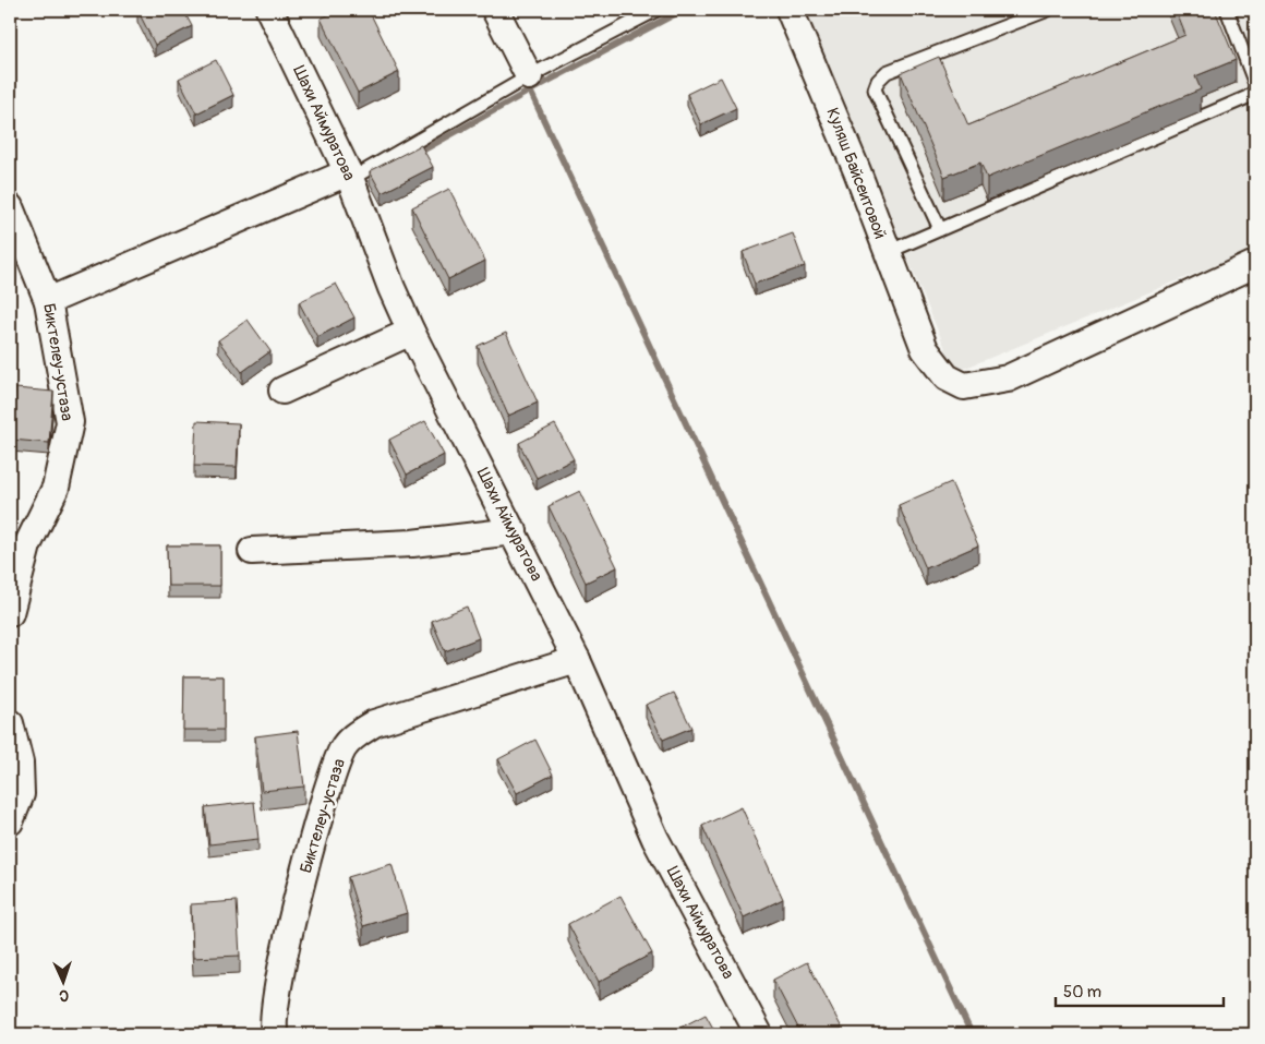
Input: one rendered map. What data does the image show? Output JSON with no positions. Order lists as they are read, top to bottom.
{
  "streets": {
    "street": ["Шахи Аймуратова", "Куляш Байсеитовой", "Биктелеу-устаза"]
  },
  "crossings": [
    ["Шахи Аймуратова", "Биктелеу-устаза"]
  ],
  "scale_bar": "50 m",
  "north": "bottom"
}
